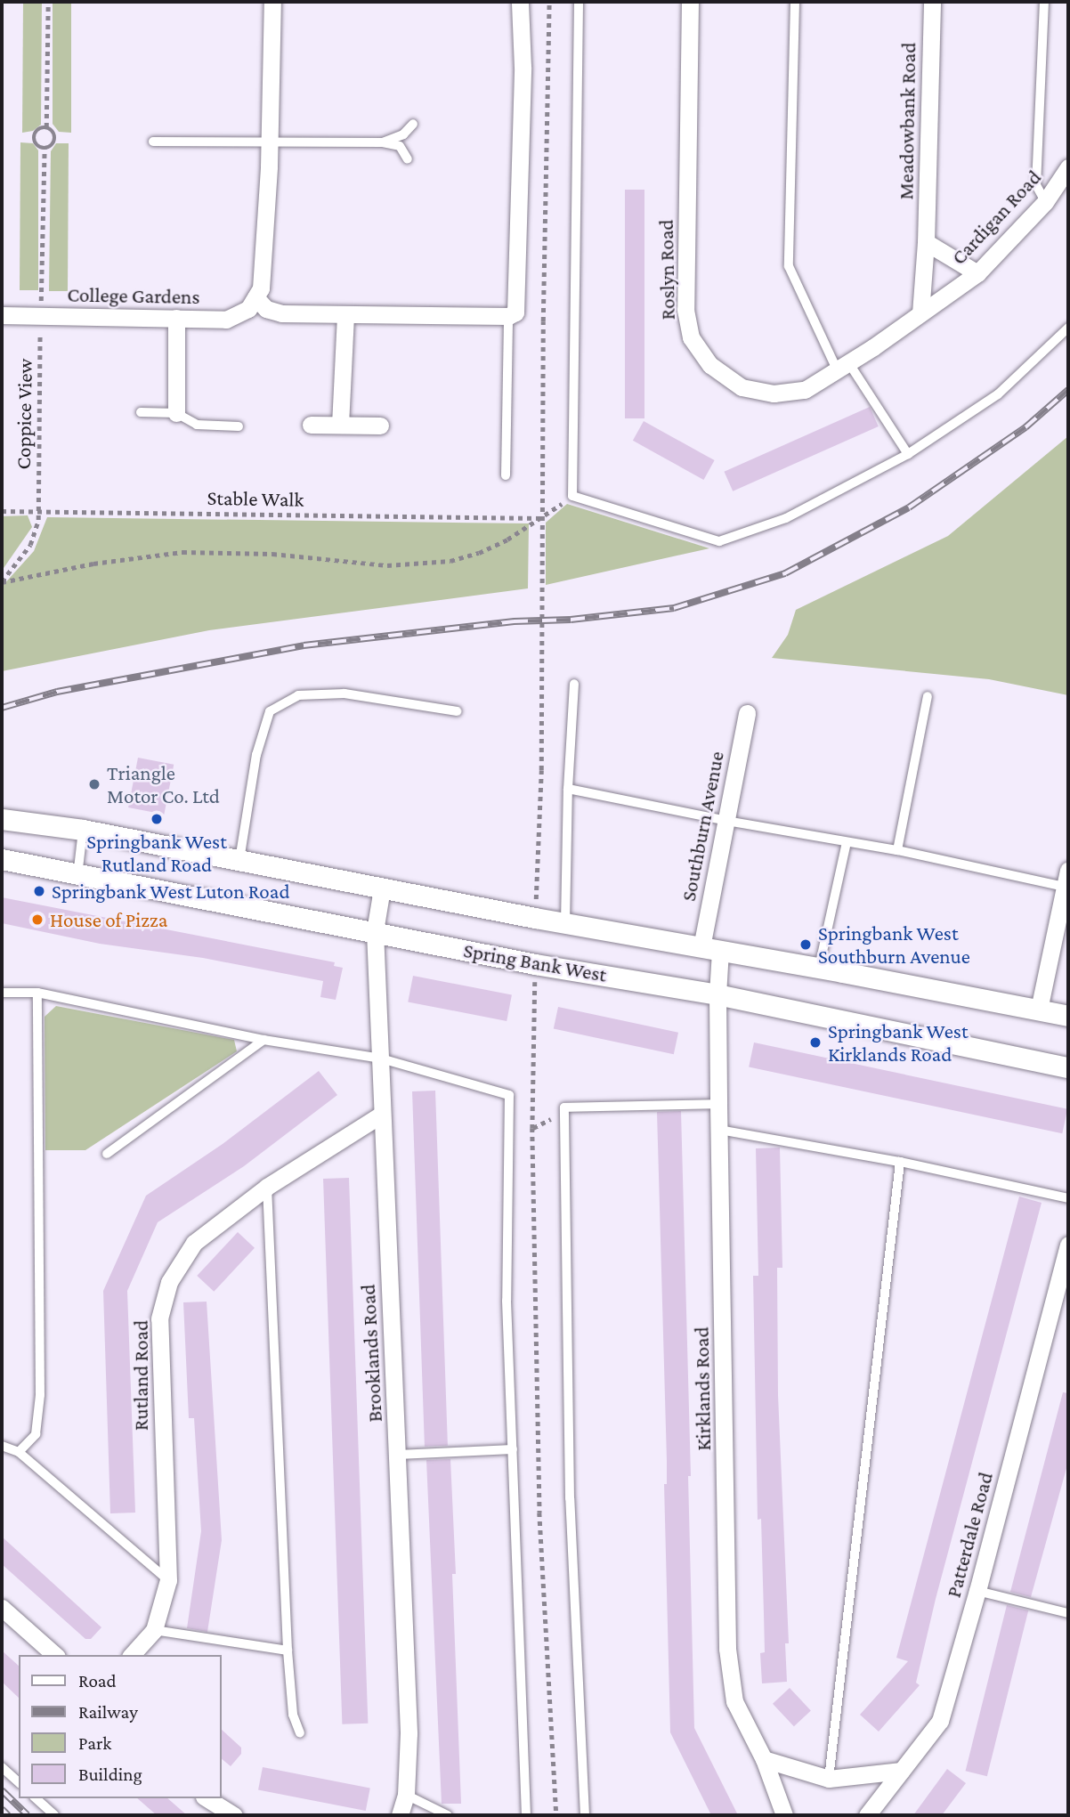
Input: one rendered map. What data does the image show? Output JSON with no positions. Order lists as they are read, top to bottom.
{
  "streets": {
    "street": [
      "Meadowbank Road",
      "Cardigan Road",
      "Roslyn Road",
      "College Gardens",
      "Southburn Avenue",
      "Spring Bank West",
      "Brooklands Road",
      "Rutland Road",
      "Kirklands Road",
      "Patterdale Road"
    ],
    "path": ["Coppice View", "Stable Walk"]
  },
  "crossings": [
    ["Meadowbank Road", "Cardigan Road"],
    ["Meadowbank Road", "Roslyn Road"],
    ["Cardigan Road", "Roslyn Road"],
    ["College Gardens", "Coppice View"],
    ["Coppice View", "Stable Walk"],
    ["Southburn Avenue", "Kirklands Road"],
    ["Spring Bank West", "Brooklands Road"],
    ["Spring Bank West", "Kirklands Road"],
    ["Brooklands Road", "Rutland Road"]
  ],
  "places": [
    "Triangle Motor Co. Ltd",
    "Springbank West Rutland Road",
    "Springbank West Luton Road",
    "House of Pizza",
    "Springbank West Southburn Avenue",
    "Springbank West Kirklands Road"
  ],
  "legend": [
    "Road",
    "Railway",
    "Park",
    "Building"
  ]
}
